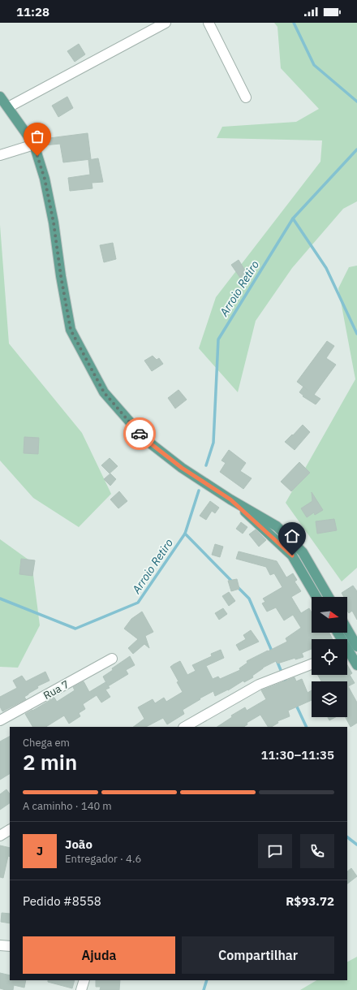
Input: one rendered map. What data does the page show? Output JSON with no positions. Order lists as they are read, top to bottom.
{
  "streets": {
    "street": ["Rua 7"]
  },
  "water": ["Arroio Retiro"],
  "north": "right",
  "page": {
    "status": "11:28",
    "heading": ["2 min", "Chega em", "11:30–11:35"],
    "panel": [
      "João",
      "Entregador · 4.6",
      "Pedido #8558",
      "R$93.72"
    ],
    "bar": "A caminho · 140 m",
    "round": "J",
    "buttons": ["Ajuda", "Compartilhar"]
  }
}
